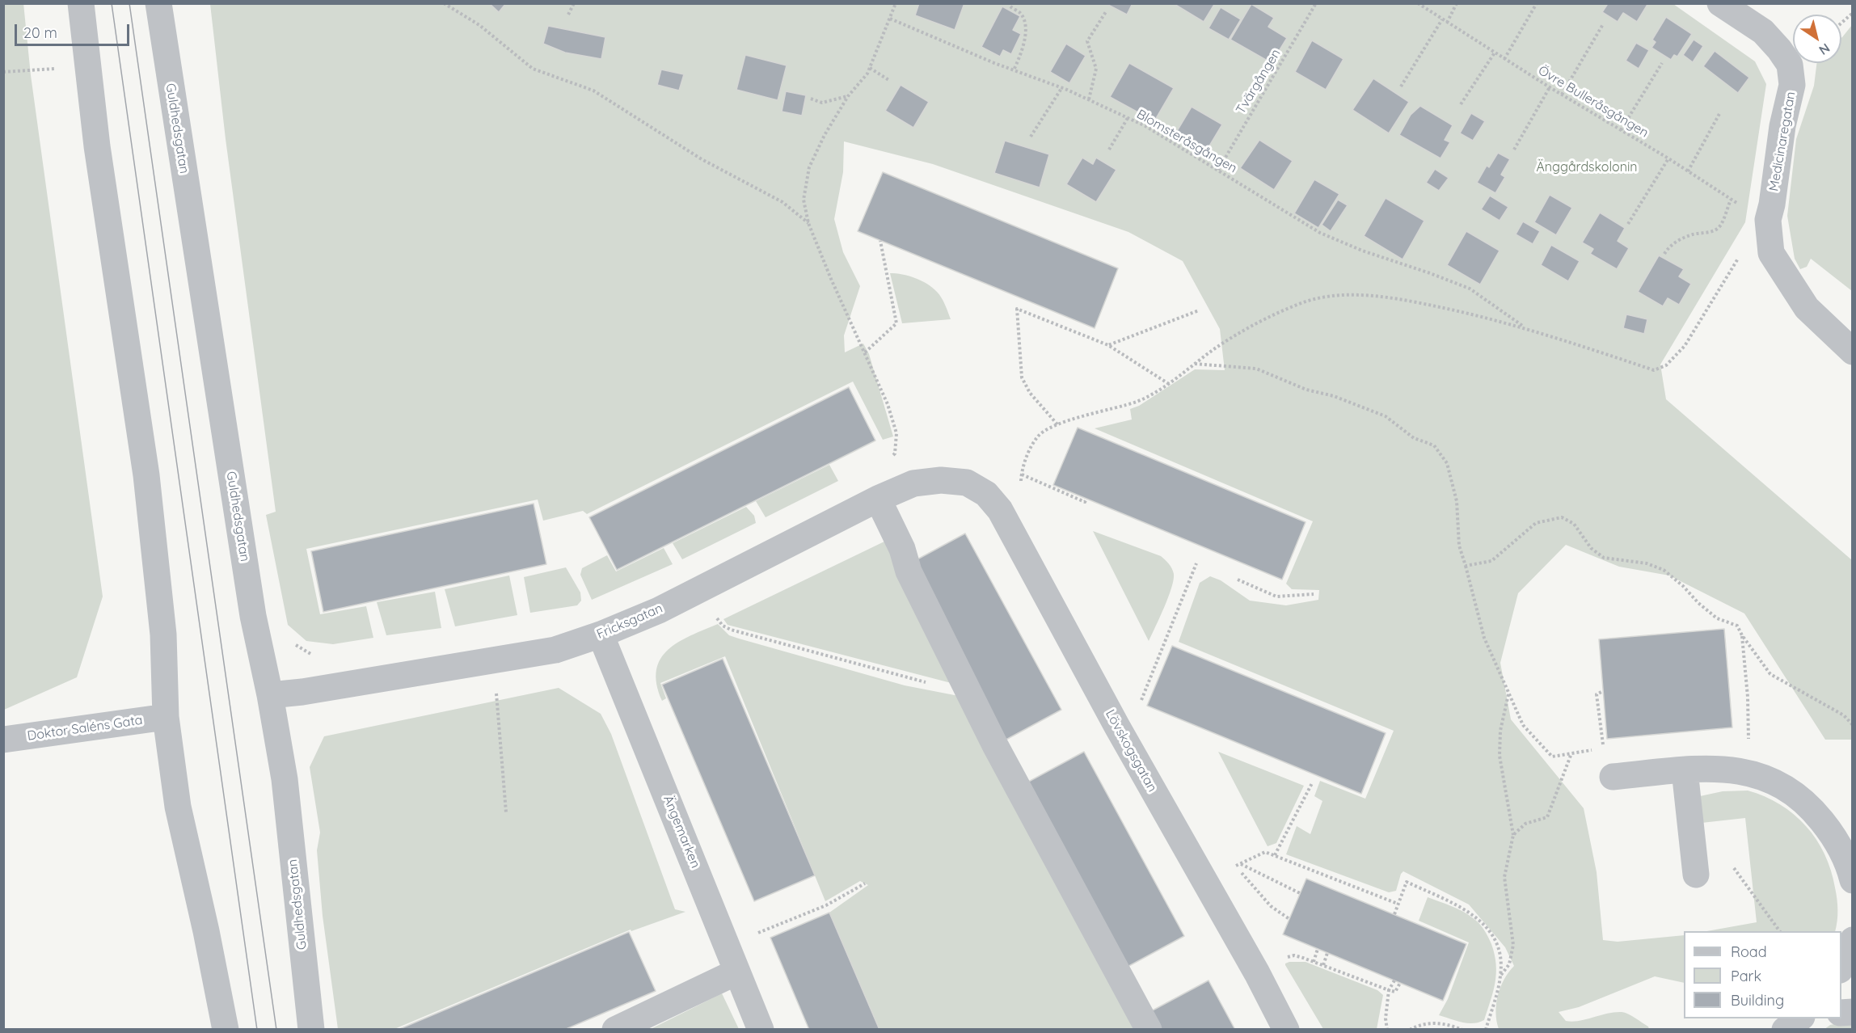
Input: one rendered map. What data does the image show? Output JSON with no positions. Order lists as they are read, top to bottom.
{
  "streets": {
    "street": [
      "Guldhedsgatan",
      "Medicinaregatan",
      "Fricksgatan",
      "Doktor Saléns Gata",
      "Lövskogsgatan",
      "Ängemarken"
    ],
    "path": ["Tvärgången", "Övre Bulleråsgången", "Blomsteråsgången"]
  },
  "crossings": [
    ["Tvärgången", "Blomsteråsgången"],
    ["Guldhedsgatan", "Fricksgatan"],
    ["Fricksgatan", "Lövskogsgatan"],
    ["Fricksgatan", "Ängemarken"]
  ],
  "parks": ["Änggårdskolonin"],
  "legend": ["Road", "Park", "Building"],
  "scale_bar": "20 m",
  "north": "bottom right"
}
